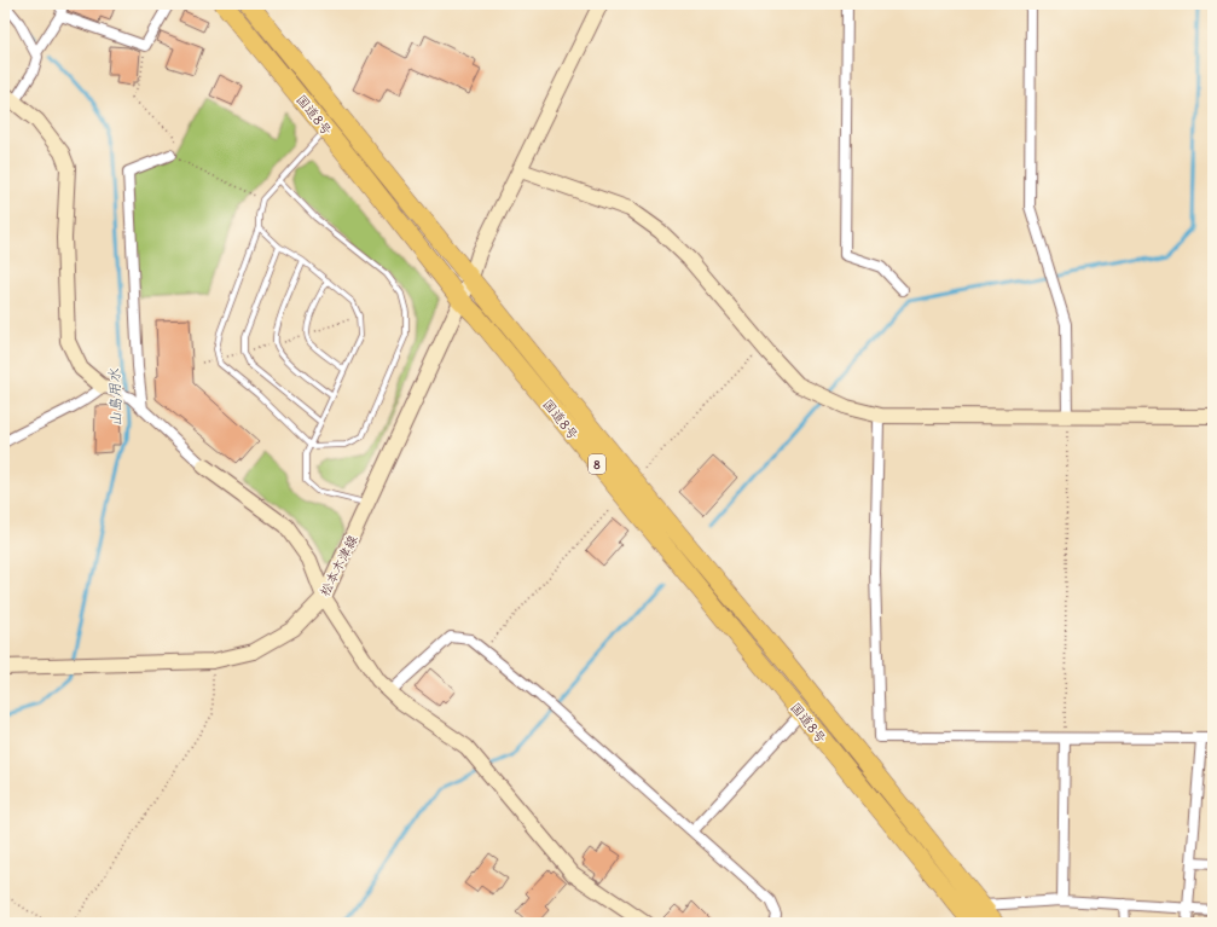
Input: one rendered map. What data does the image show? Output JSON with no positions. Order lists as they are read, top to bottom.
{
  "streets": {
    "highway": ["国道8号", "8"],
    "street": ["松本木津線"]
  },
  "crossings": [
    ["国道8号", "松本木津線"]
  ],
  "water": ["山島用水"]
}
